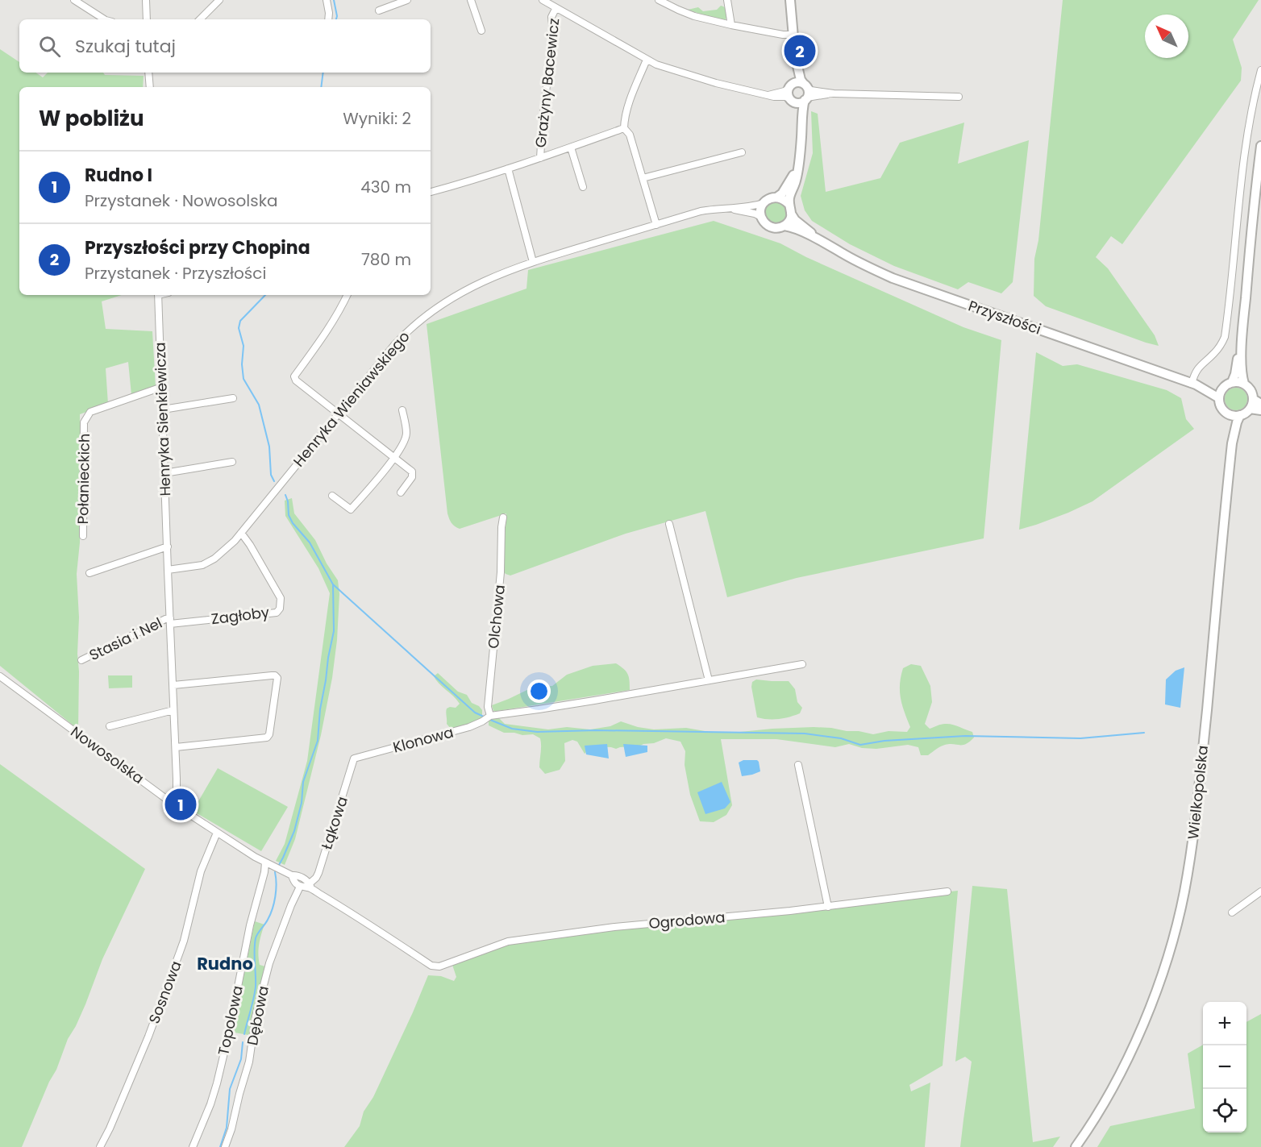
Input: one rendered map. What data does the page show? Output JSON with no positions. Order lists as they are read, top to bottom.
{
  "streets": {
    "main road": ["Przyszłości", "Wielkopolska"],
    "street": [
      "Grażyny Bacewicz",
      "Henryka Wieniawskiego",
      "Henryka Sienkiewicza",
      "Połanieckich",
      "Zagłoby",
      "Olchowa",
      "Stasia i Nel",
      "Klonowa",
      "Nowosolska",
      "Łąkowa",
      "Ogrodowa",
      "Sosnowa",
      "Dębowa",
      "Topolowa"
    ]
  },
  "crossings": [
    ["Przyszłości", "Henryka Wieniawskiego"],
    ["Przyszłości", "Wielkopolska"],
    ["Henryka Wieniawskiego", "Henryka Sienkiewicza"],
    ["Henryka Wieniawskiego", "Zagłoby"],
    ["Henryka Sienkiewicza", "Połanieckich"],
    ["Henryka Sienkiewicza", "Zagłoby"],
    ["Henryka Sienkiewicza", "Stasia i Nel"],
    ["Henryka Sienkiewicza", "Nowosolska"],
    ["Zagłoby", "Stasia i Nel"],
    ["Olchowa", "Klonowa"],
    ["Klonowa", "Łąkowa"],
    ["Nowosolska", "Łąkowa"],
    ["Nowosolska", "Ogrodowa"],
    ["Nowosolska", "Sosnowa"],
    ["Nowosolska", "Dębowa"],
    ["Nowosolska", "Topolowa"]
  ],
  "districts": ["Rudno"],
  "north": "top left",
  "page": {
    "search": "Szukaj tutaj",
    "pins": ["2", "1"],
    "heading": ["W pobliżu", "Wyniki: 2"],
    "list": [
      {
        "mark": "1",
        "name": "Rudno I",
        "note": "Przystanek · Nowosolska",
        "value": "430 m"
      },
      {
        "mark": "2",
        "name": "Przyszłości przy Chopina",
        "note": "Przystanek · Przyszłości",
        "value": "780 m"
      }
    ],
    "map_buttons": ["+", "−"]
  }
}
